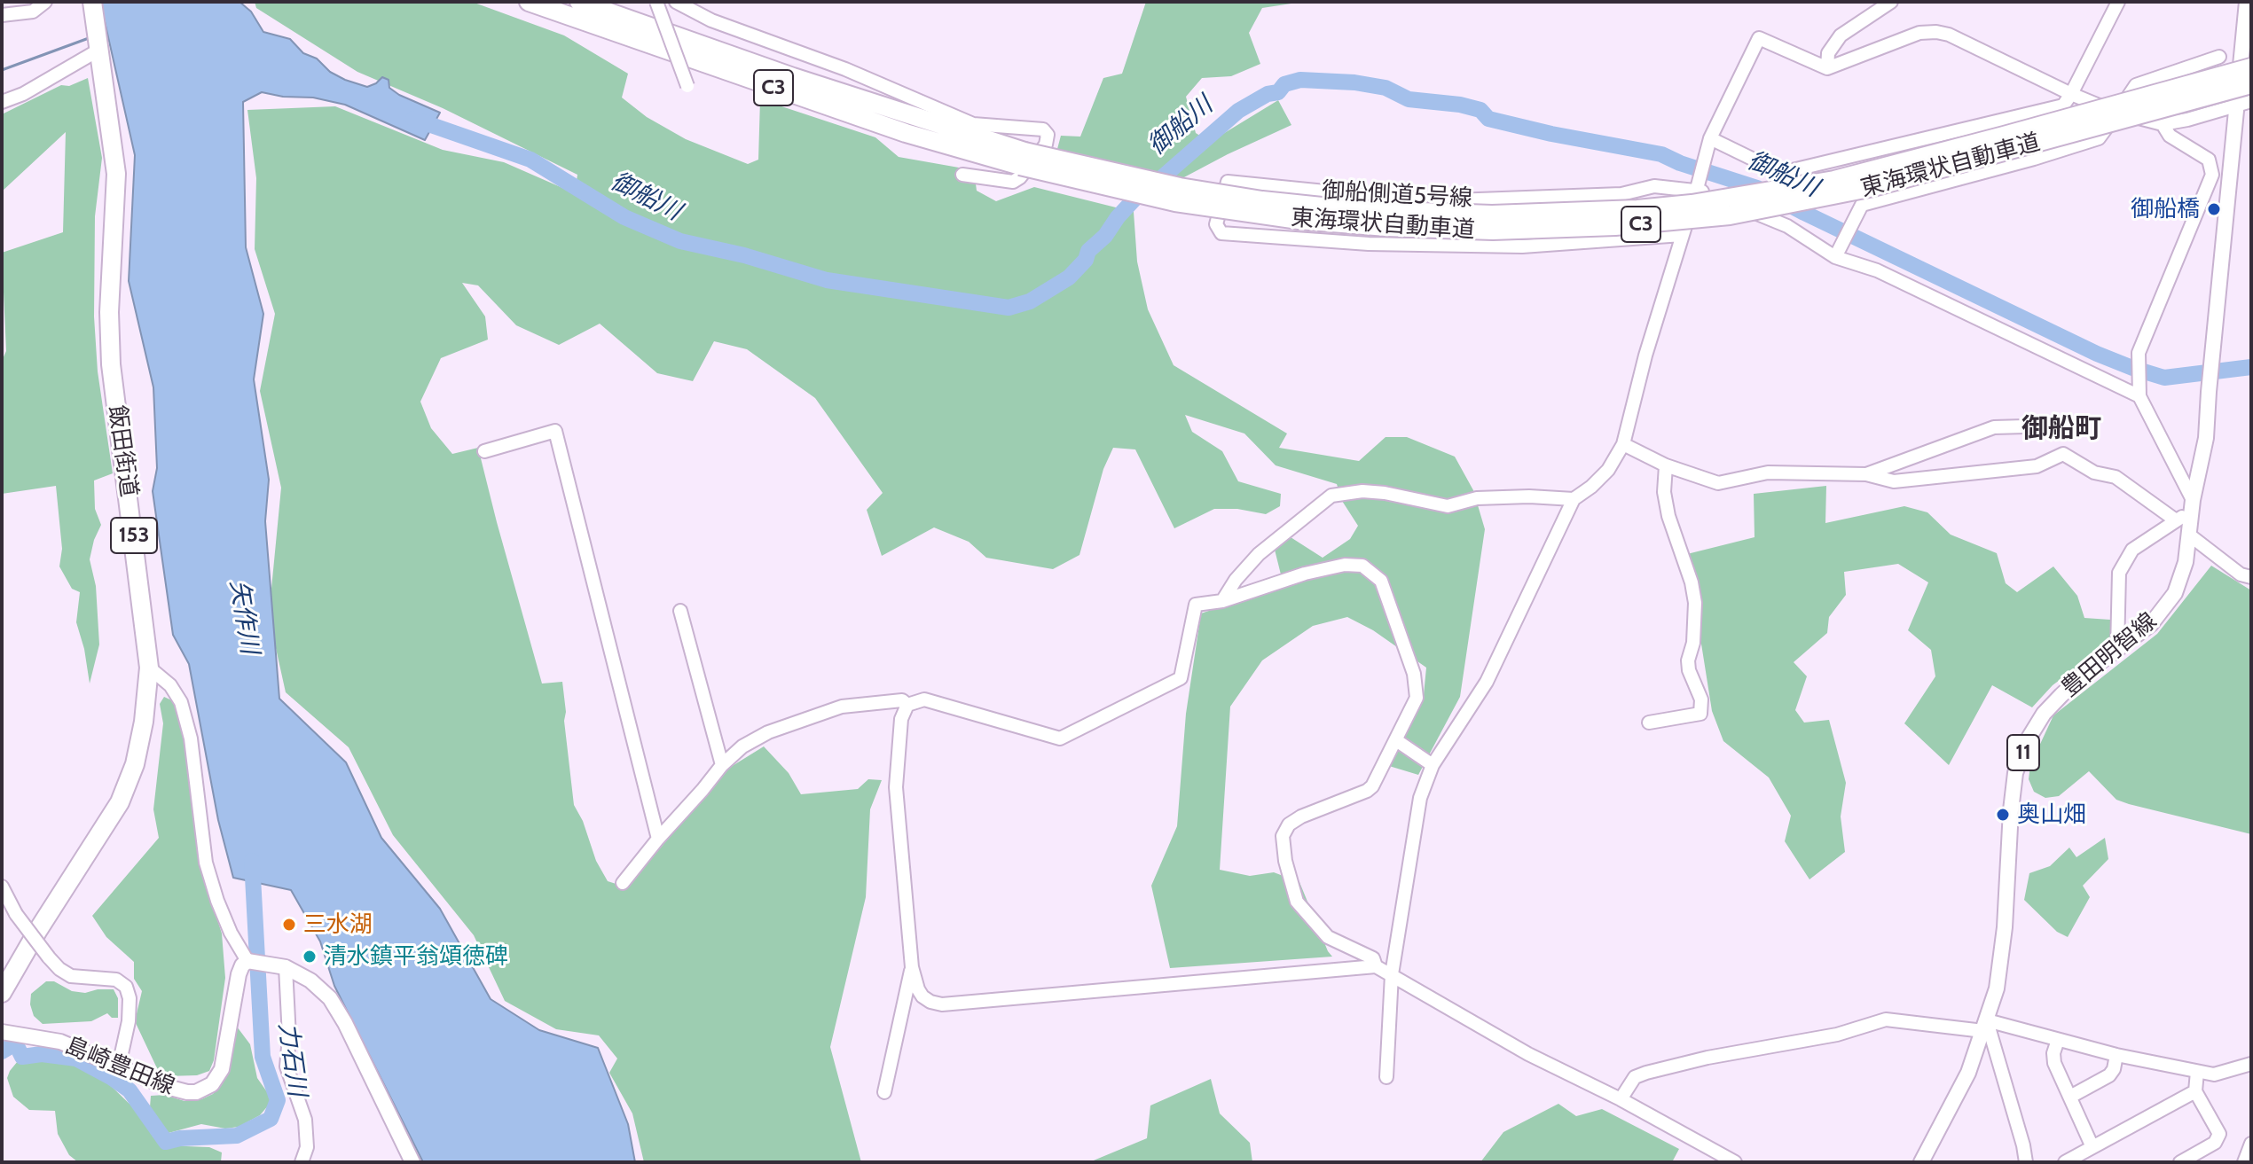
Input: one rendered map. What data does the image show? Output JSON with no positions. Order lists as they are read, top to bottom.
{
  "streets": {
    "highway": [
      "C3",
      "東海環状自動車道",
      "飯田街道",
      "153"
    ],
    "main road": ["豊田明智線", "11", "島崎豊田線"],
    "street": ["御船側道5号線"]
  },
  "districts": ["御船町"],
  "water": ["御船川", "矢作川", "力石川"],
  "places": [
    "御船橋",
    "奥山畑",
    "三水湖",
    "清水鎮平翁頌徳碑"
  ]
}
